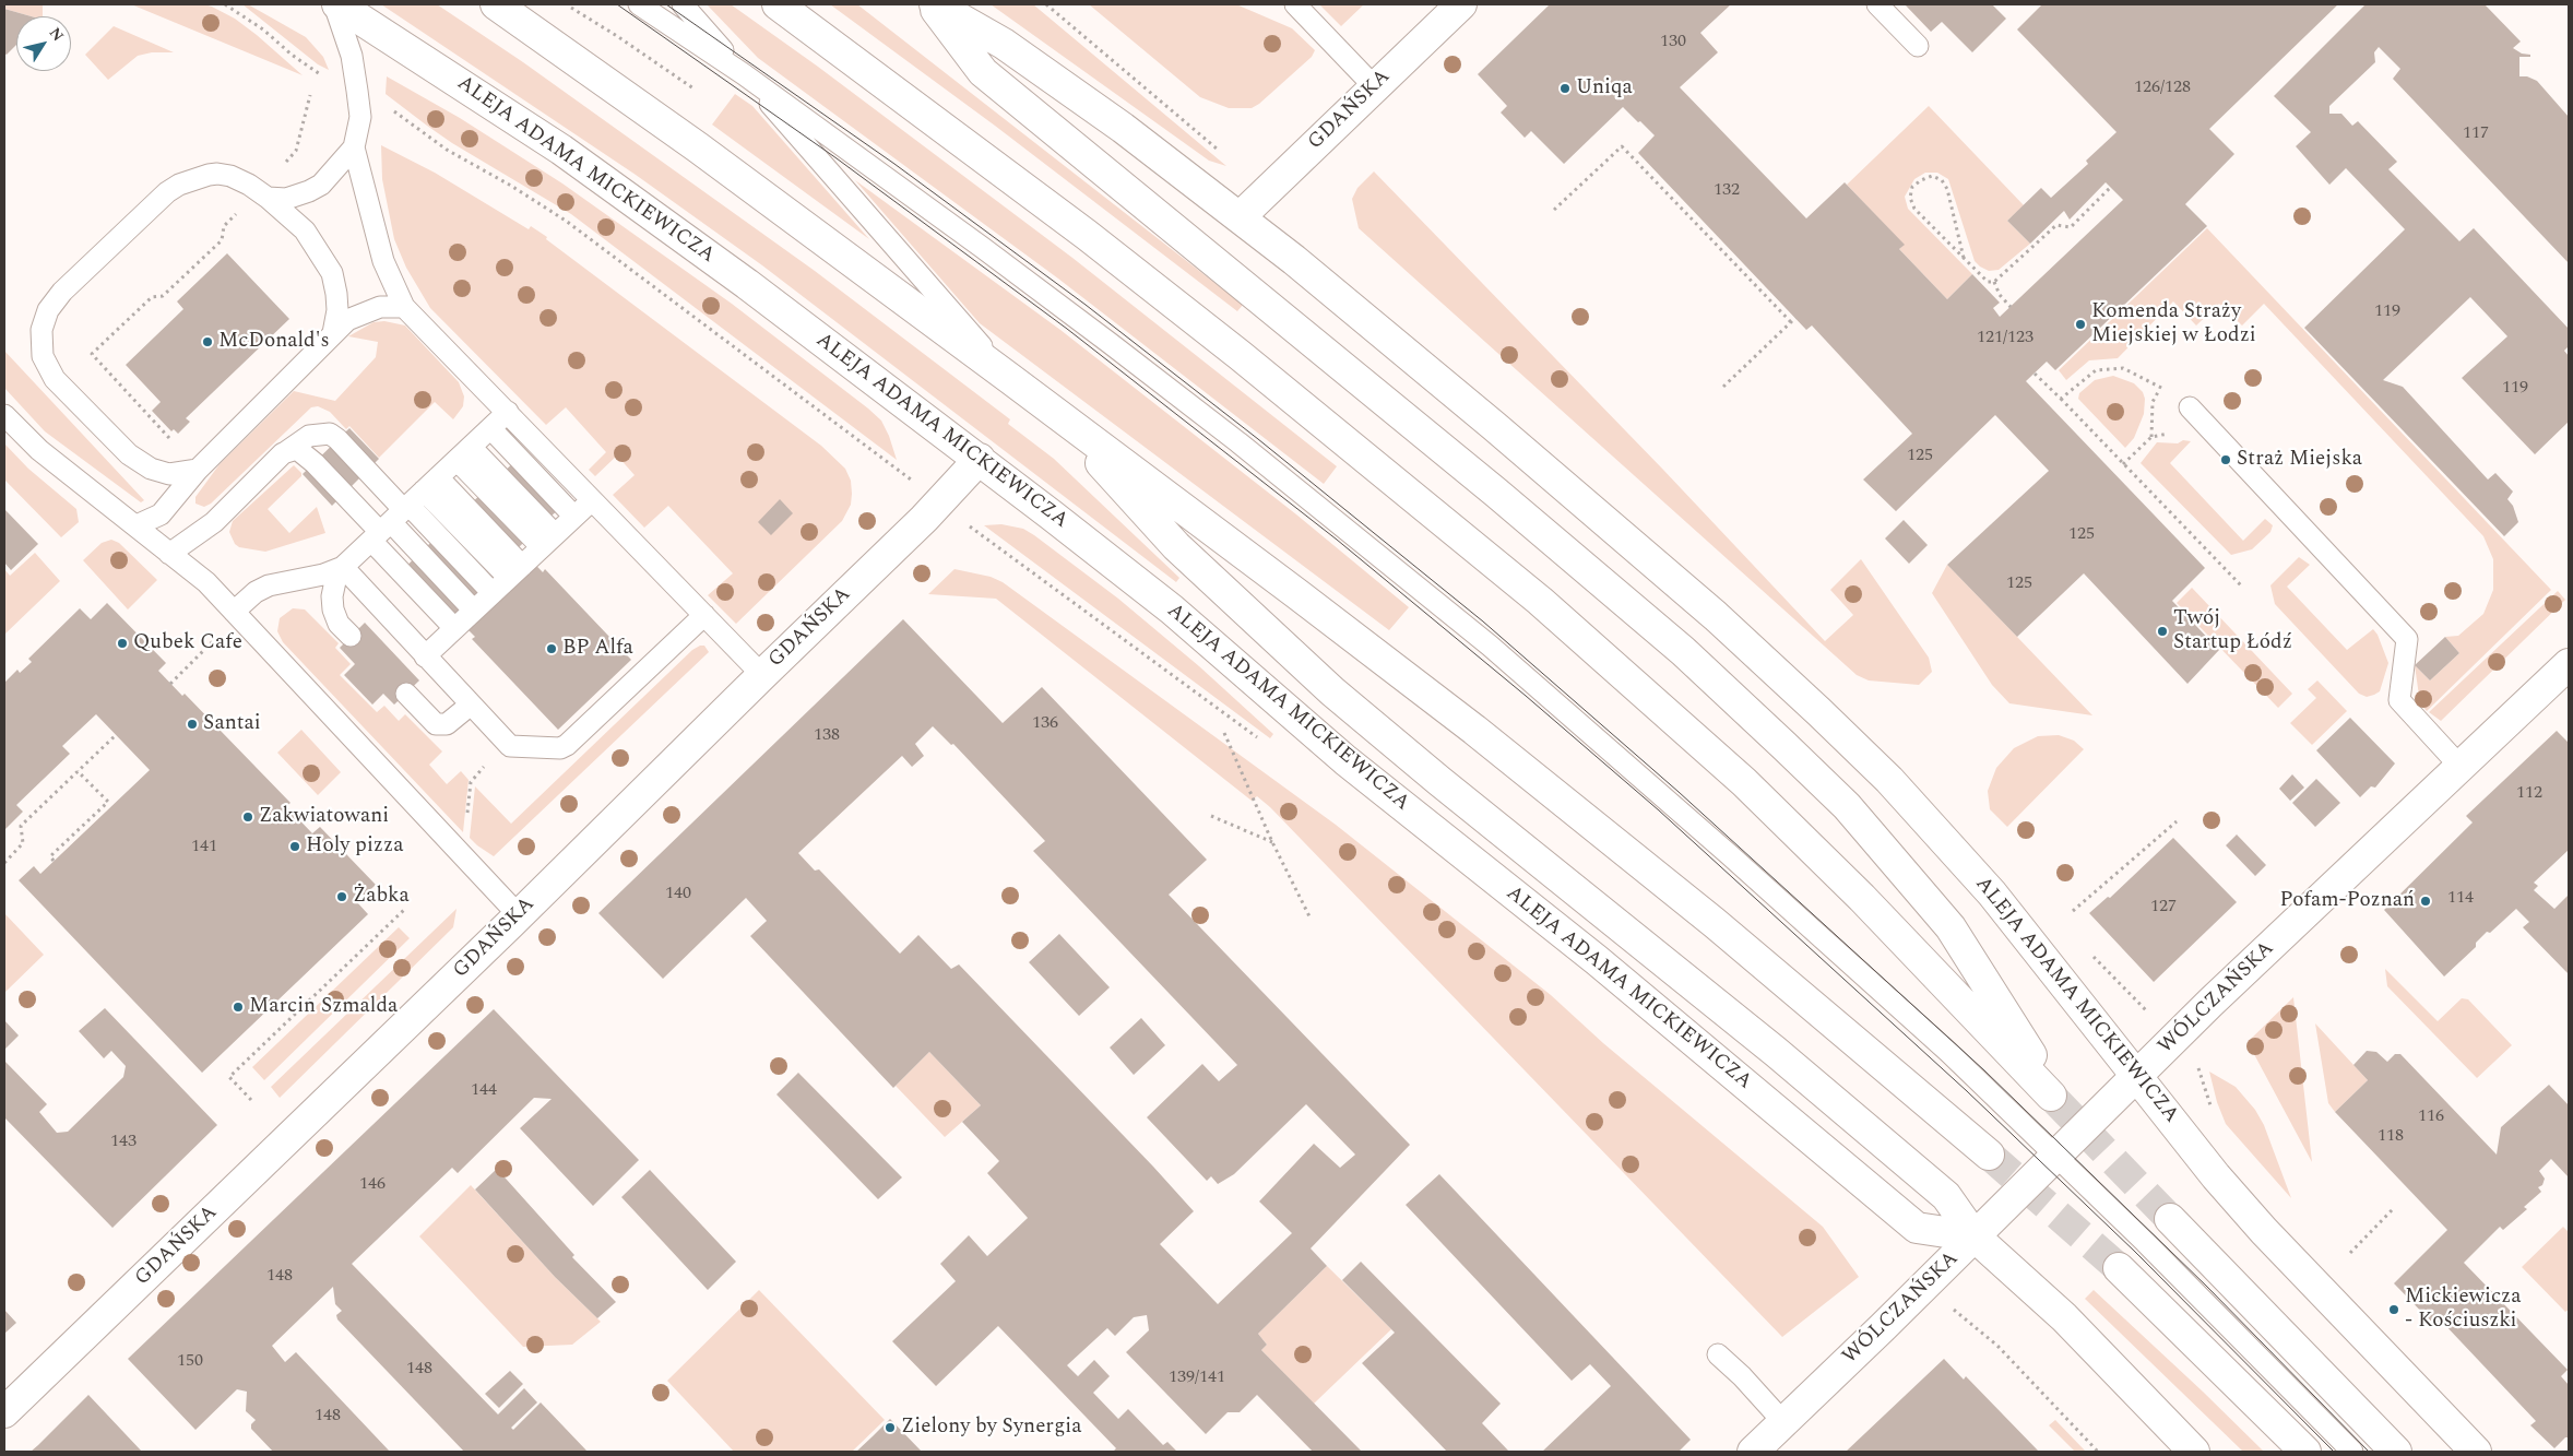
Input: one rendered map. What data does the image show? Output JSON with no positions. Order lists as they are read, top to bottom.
{
  "streets": {
    "main road": ["GDAŃSKA", "ALEJA ADAMA MICKIEWICZA", "WÓLCZAŃSKA"]
  },
  "crossings": [
    ["GDAŃSKA", "ALEJA ADAMA MICKIEWICZA"],
    ["ALEJA ADAMA MICKIEWICZA", "WÓLCZAŃSKA"]
  ],
  "places": [
    "Uniqa",
    "Komenda Straży Miejskiej w Łodzi",
    "McDonald's",
    "Straż Miejska",
    "Twój Startup Łódź",
    "Qubek Cafe",
    "BP Alfa",
    "Santai",
    "Zakwiatowani",
    "Holy pizza",
    "Żabka",
    "Pofam-Poznań",
    "Marcin Szmalda",
    "Mickiewicza - Kościuszki",
    "Zielony by Synergia"
  ],
  "house_numbers": [
    "130",
    "126/128",
    "117",
    "132",
    "119",
    "121/123",
    "119",
    "125",
    "125",
    "125",
    "136",
    "138",
    "112",
    "141",
    "140",
    "114",
    "127",
    "144",
    "116",
    "118",
    "143",
    "146",
    "148",
    "150",
    "148",
    "139/141",
    "148"
  ],
  "north": "top right"
}
